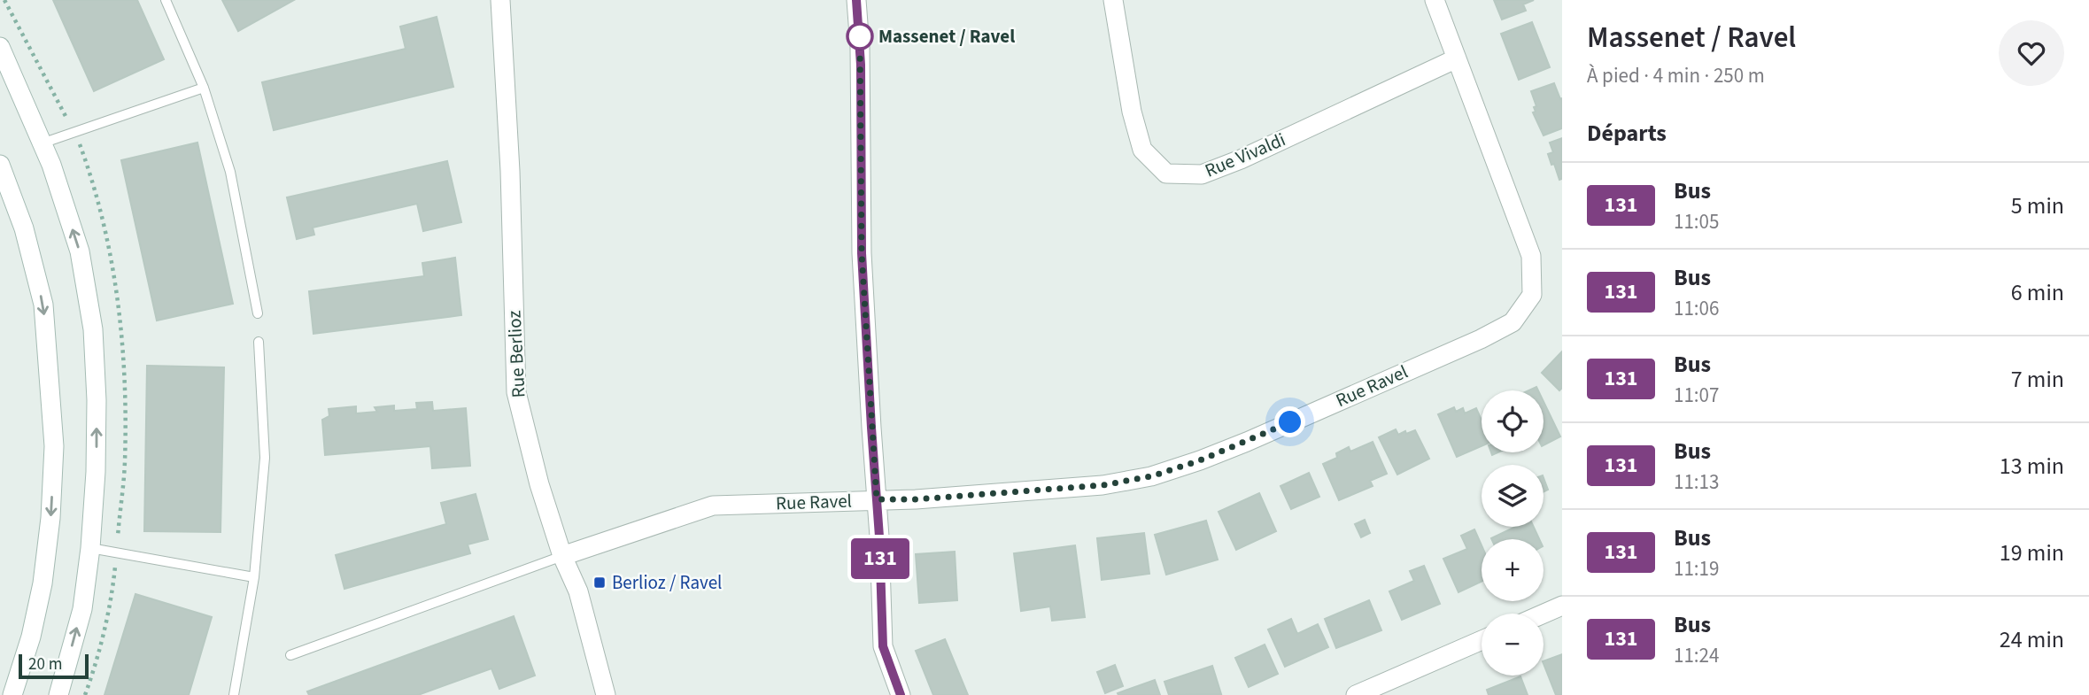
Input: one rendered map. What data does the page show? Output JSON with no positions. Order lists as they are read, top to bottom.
{
  "streets": {
    "street": ["Rue Vivaldi", "Rue Berlioz", "Rue Ravel"]
  },
  "crossings": [
    ["Rue Vivaldi", "Rue Ravel"],
    ["Rue Berlioz", "Rue Ravel"]
  ],
  "places": {
    "other": ["Massenet / Ravel"],
    "transit": ["Berlioz / Ravel"]
  },
  "lines": ["bus line 131"],
  "scale_bar": "20 m",
  "page": {
    "on_map": "131",
    "heading": [
      ["Massenet / Ravel", "À pied · 4 min · 250 m"],
      "Départs"
    ],
    "list": [
      {
        "mark": "131",
        "name": "Bus",
        "note": "11:05",
        "value": "5 min"
      },
      {
        "mark": "131",
        "name": "Bus",
        "note": "11:06",
        "value": "6 min"
      },
      {
        "mark": "131",
        "name": "Bus",
        "note": "11:07",
        "value": "7 min"
      },
      {
        "mark": "131",
        "name": "Bus",
        "note": "11:13",
        "value": "13 min"
      },
      {
        "mark": "131",
        "name": "Bus",
        "note": "11:19",
        "value": "19 min"
      },
      {
        "mark": "131",
        "name": "Bus",
        "note": "11:24",
        "value": "24 min"
      }
    ],
    "map_buttons": ["+", "−"],
    "scale": "20 m"
  }
}
